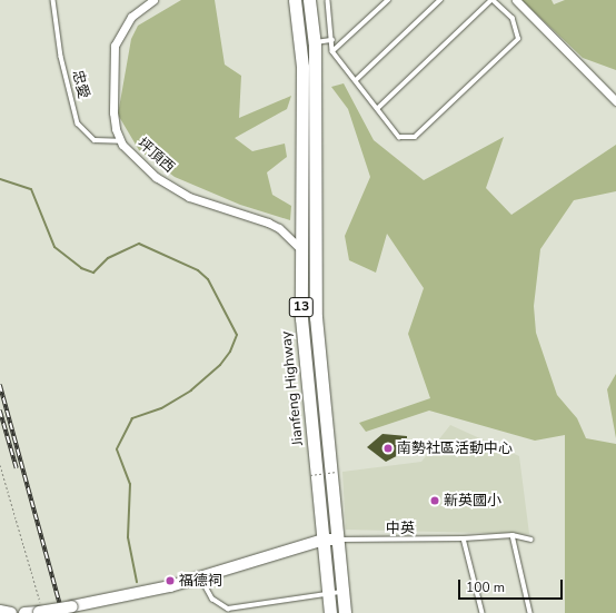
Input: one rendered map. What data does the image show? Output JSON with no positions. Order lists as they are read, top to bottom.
{
  "streets": {
    "main road": ["13", "Jianfeng Highway"],
    "street": ["坪頂西"],
    "lane": ["忠愛", "中英"]
  },
  "crossings": [
    ["忠愛", "坪頂西"],
    ["坪頂西", "Jianfeng Highway"],
    ["Jianfeng Highway", "中英"]
  ],
  "places": ["南勢社區活動中心", "新英國小", "福德祠"],
  "scale_bar": "100 m"
}
